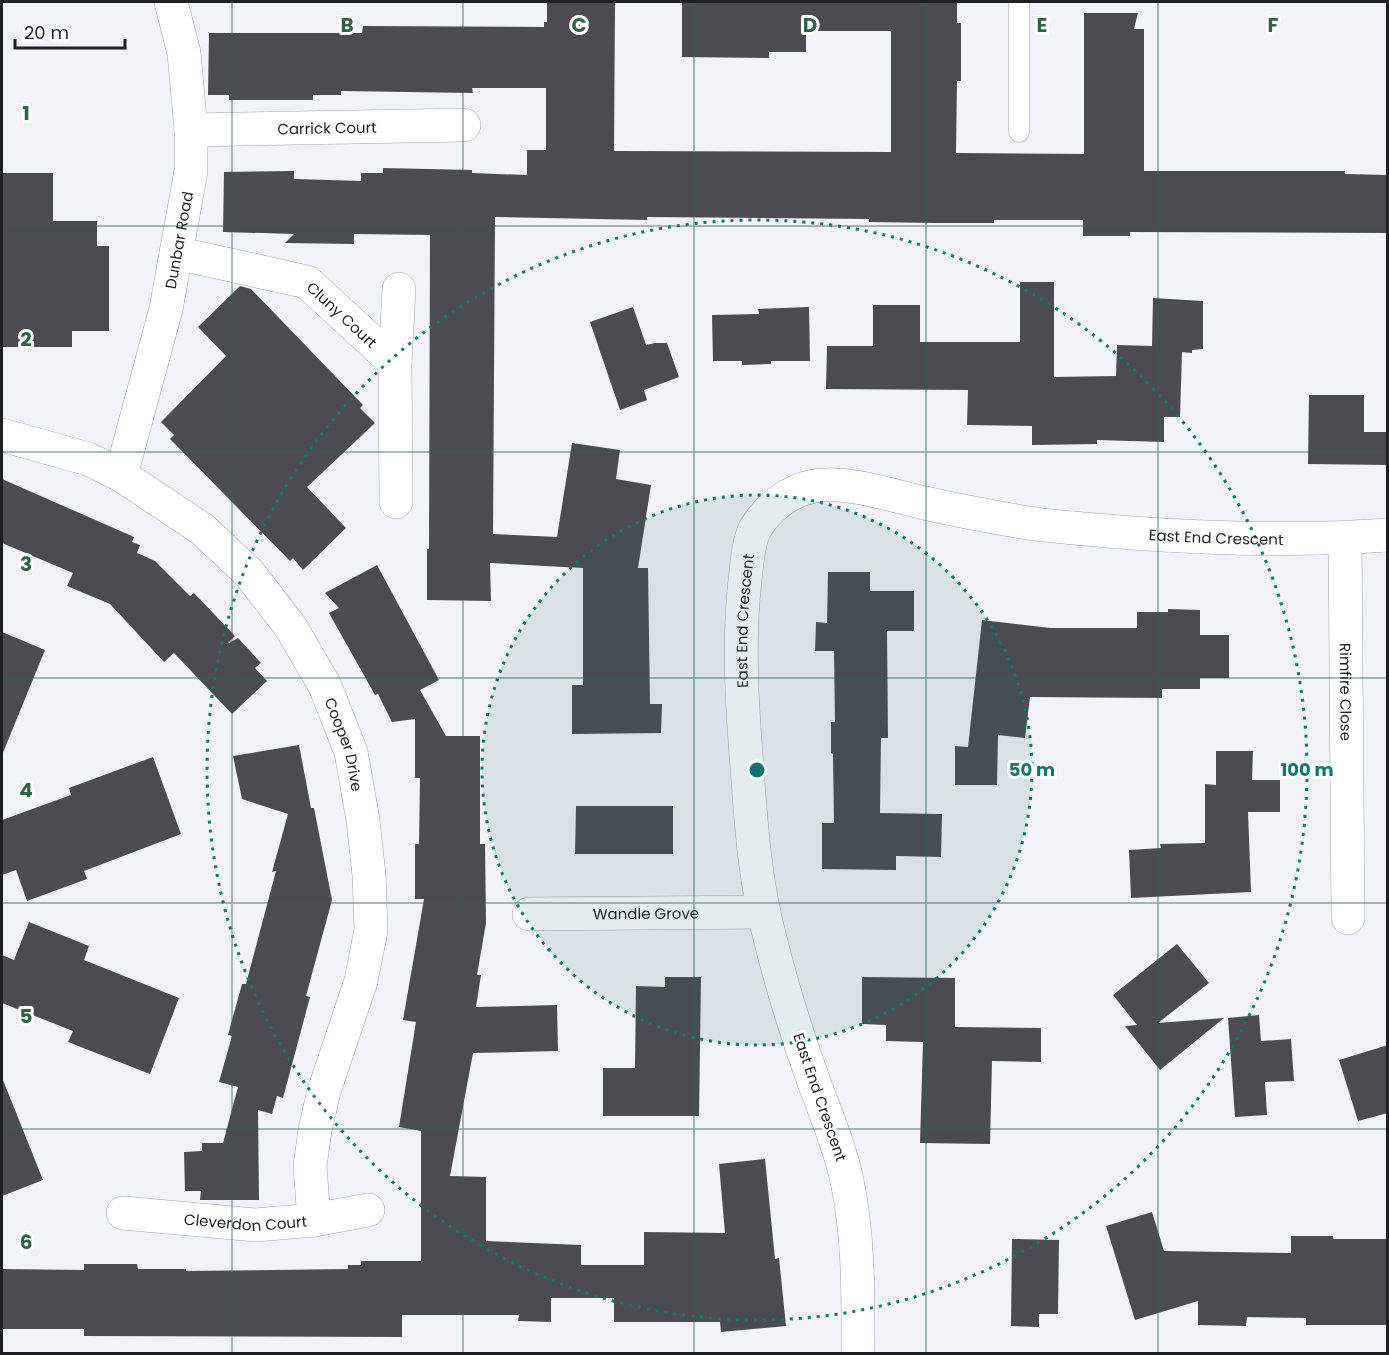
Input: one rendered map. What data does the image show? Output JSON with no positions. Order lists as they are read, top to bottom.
{
  "streets": {
    "street": [
      "Carrick Court",
      "Dunbar Road",
      "Cluny Court",
      "East End Crescent",
      "Rimfire Close",
      "Cooper Drive",
      "Wandle Grove",
      "Cleverdon Court"
    ]
  },
  "crossings": [
    ["Carrick Court", "Dunbar Road"],
    ["Dunbar Road", "Cluny Court"],
    ["Dunbar Road", "Cooper Drive"],
    ["East End Crescent", "Rimfire Close"],
    ["East End Crescent", "Wandle Grove"],
    ["Cooper Drive", "Cleverdon Court"]
  ],
  "scale_bar": "20 m",
  "grid": {
    "columns": [
      "B",
      "C",
      "D",
      "E",
      "F"
    ],
    "rows": [
      "1",
      "2",
      "3",
      "4",
      "5",
      "6"
    ]
  },
  "rings": ["50 m", "100 m"]
}
